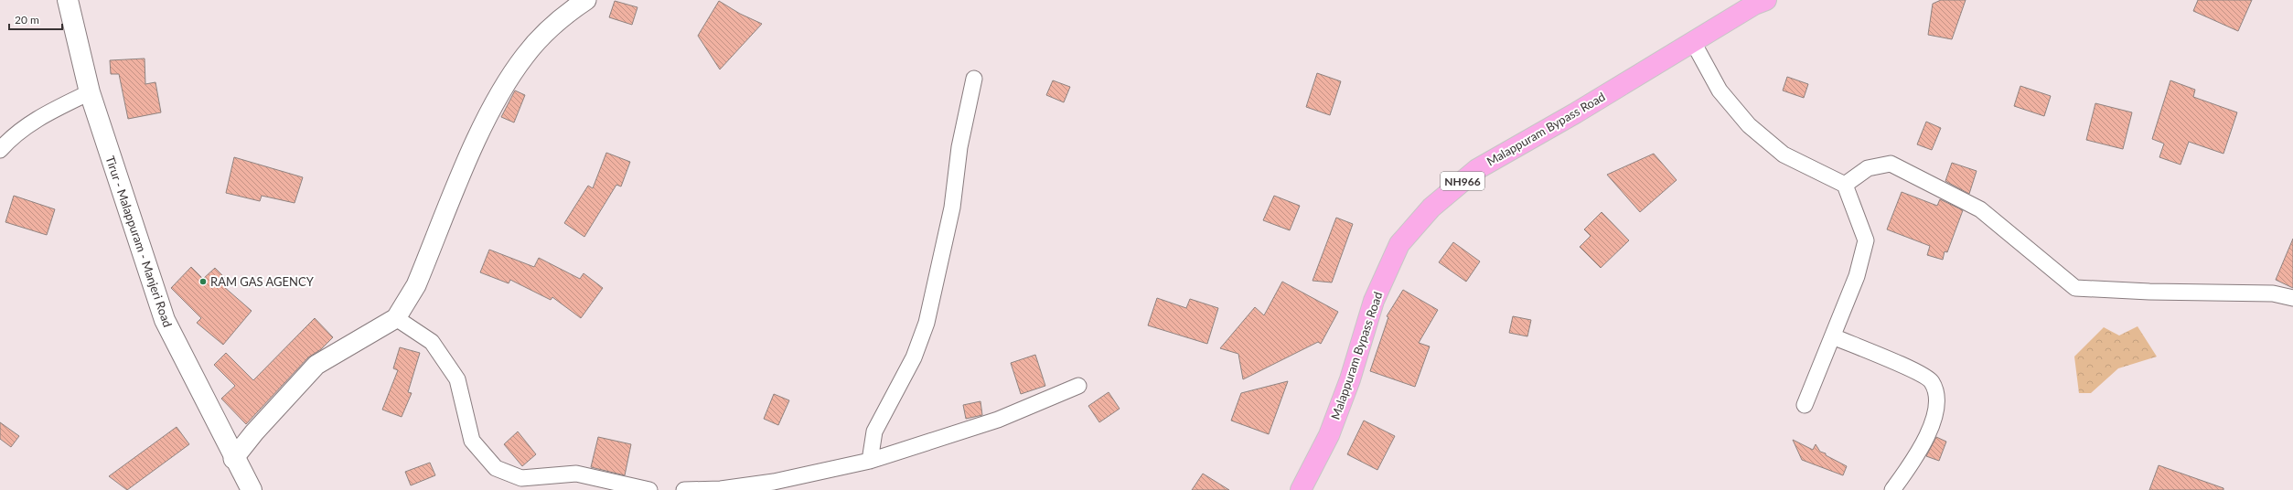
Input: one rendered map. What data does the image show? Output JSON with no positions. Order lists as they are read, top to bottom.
{
  "streets": {
    "highway": ["Malappuram Bypass Road", "NH966"],
    "main road": ["Tirur - Malappuram - Manjeri Road"]
  },
  "places": ["RAM GAS AGENCY"],
  "scale_bar": "20 m"
}
